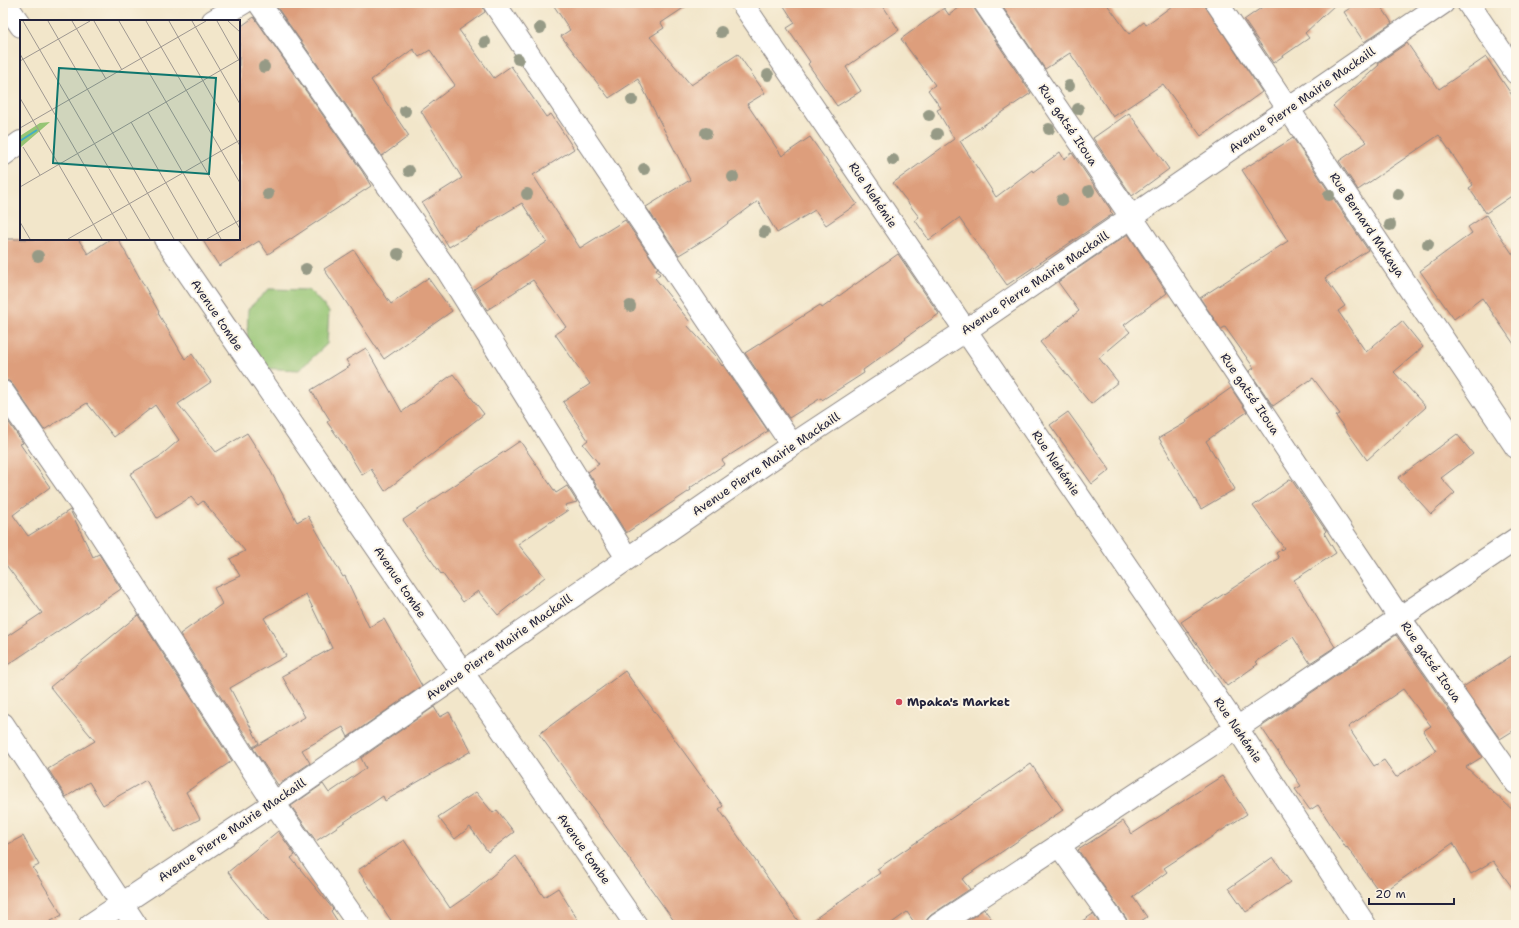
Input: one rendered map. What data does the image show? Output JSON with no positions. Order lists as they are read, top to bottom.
{
  "streets": {
    "street": [
      "Avenue Pierre Mairie Mackaill",
      "Rue gatsé Itoua",
      "Rue Nehémie",
      "Rue Bernard Makaya",
      "Avenue tombe"
    ]
  },
  "crossings": [
    ["Avenue Pierre Mairie Mackaill", "Rue gatsé Itoua"],
    ["Avenue Pierre Mairie Mackaill", "Rue Nehémie"],
    ["Avenue Pierre Mairie Mackaill", "Rue Bernard Makaya"],
    ["Avenue Pierre Mairie Mackaill", "Avenue tombe"]
  ],
  "places": ["Mpaka's Market"],
  "scale_bar": "20 m"
}
